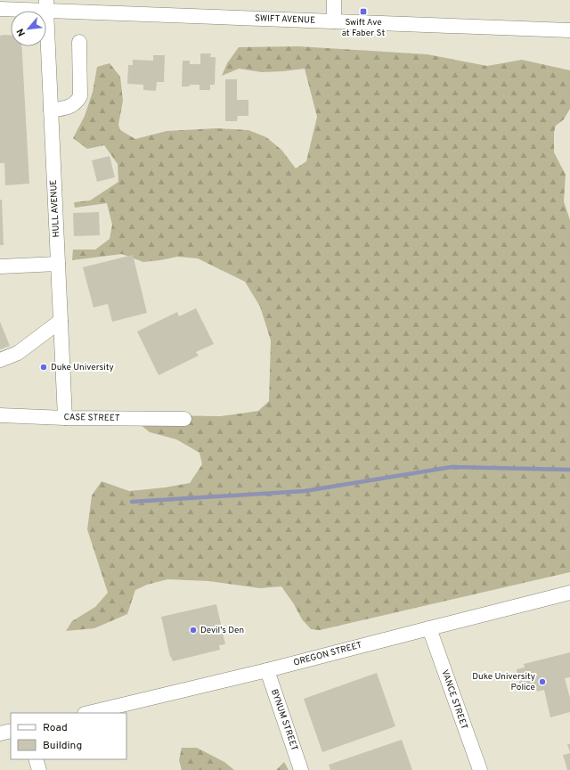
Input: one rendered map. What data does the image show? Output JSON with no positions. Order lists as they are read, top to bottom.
{
  "streets": {
    "street": [
      "SWIFT AVENUE",
      "HULL AVENUE",
      "CASE STREET",
      "OREGON STREET",
      "VANCE STREET",
      "BYNUM STREET"
    ]
  },
  "crossings": [
    ["SWIFT AVENUE", "HULL AVENUE"],
    ["HULL AVENUE", "CASE STREET"],
    ["OREGON STREET", "VANCE STREET"],
    ["OREGON STREET", "BYNUM STREET"]
  ],
  "places": {
    "transit": ["Swift Ave at Faber St"],
    "other": ["Duke University", "Devil's Den", "Duke University Police"]
  },
  "legend": ["Road", "Building"],
  "north": "bottom left"
}
